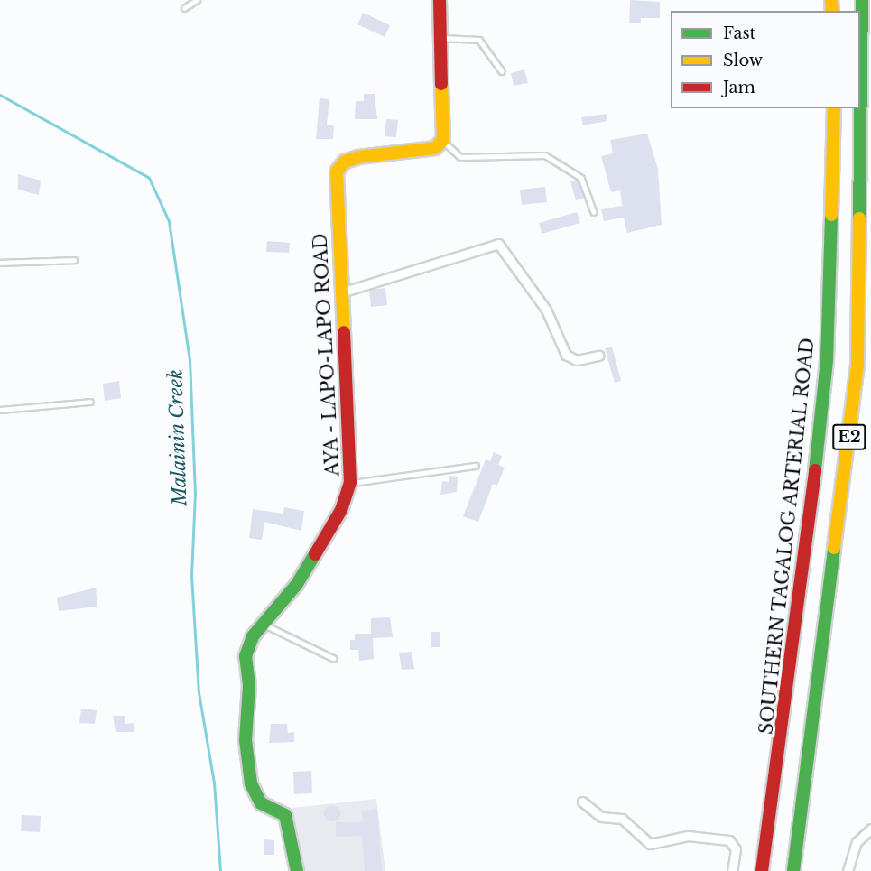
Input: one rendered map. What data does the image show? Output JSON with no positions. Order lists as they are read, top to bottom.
{
  "streets": {
    "main road": ["AYA - LAPO-LAPO ROAD", "E2", "SOUTHERN TAGALOG ARTERIAL ROAD"]
  },
  "water": ["Malainin Creek"],
  "legend": ["Fast", "Slow", "Jam"]
}
